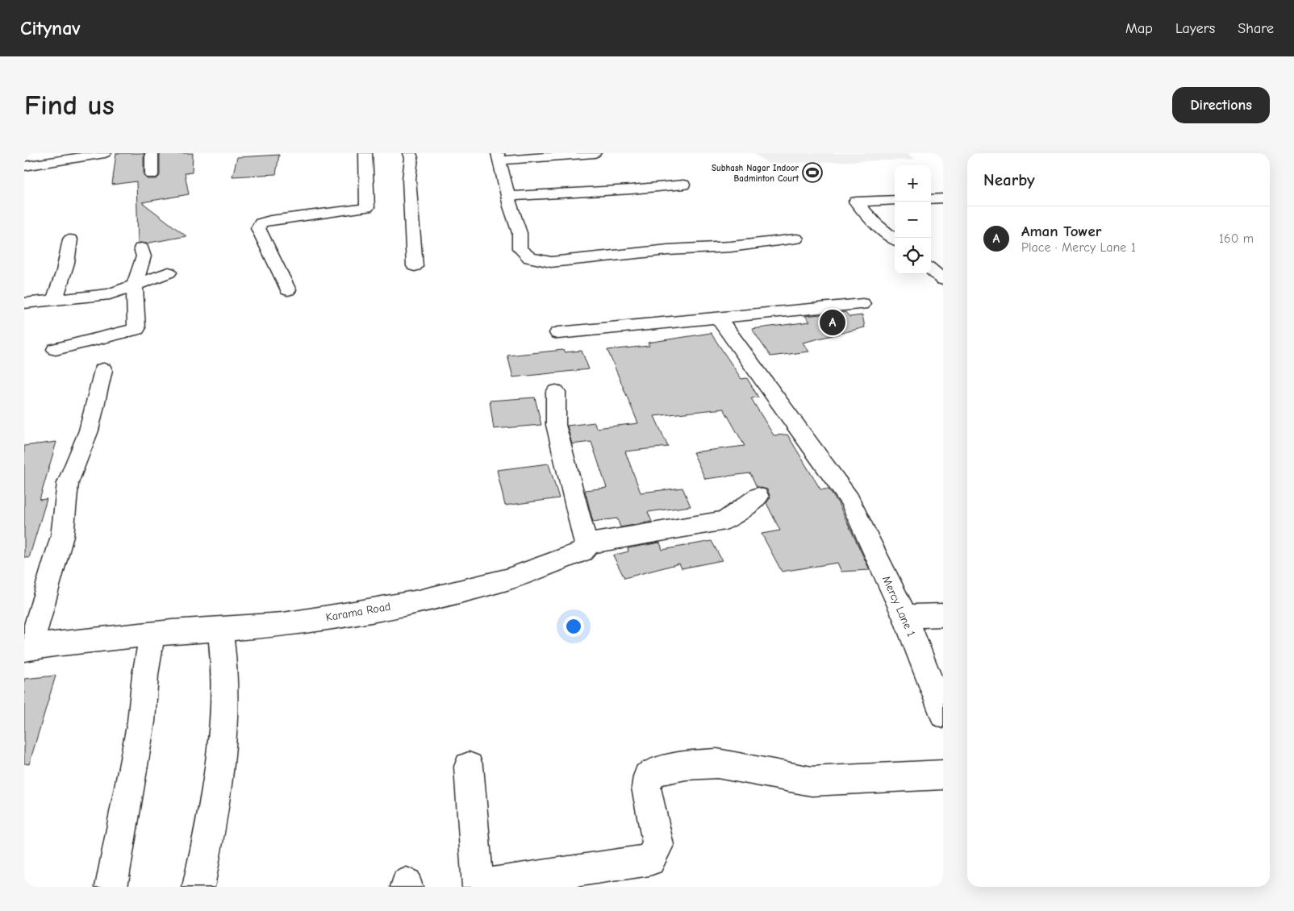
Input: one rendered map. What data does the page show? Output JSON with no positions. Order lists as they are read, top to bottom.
{
  "streets": {
    "street": ["Mercy Lane 1", "Karama Road"]
  },
  "places": {
    "sports": ["Subhash Nagar Indoor Badminton Court"]
  },
  "page": {
    "header": "Citynav",
    "nav": ["Map", "Layers", "Share"],
    "buttons": "Directions",
    "title": "Find us",
    "heading": "Nearby",
    "map_buttons": ["+", "−"],
    "list": [
      {
        "mark": "A",
        "name": "Aman Tower",
        "note": "Place · Mercy Lane 1",
        "value": "160 m"
      }
    ],
    "pins": "A"
  }
}
